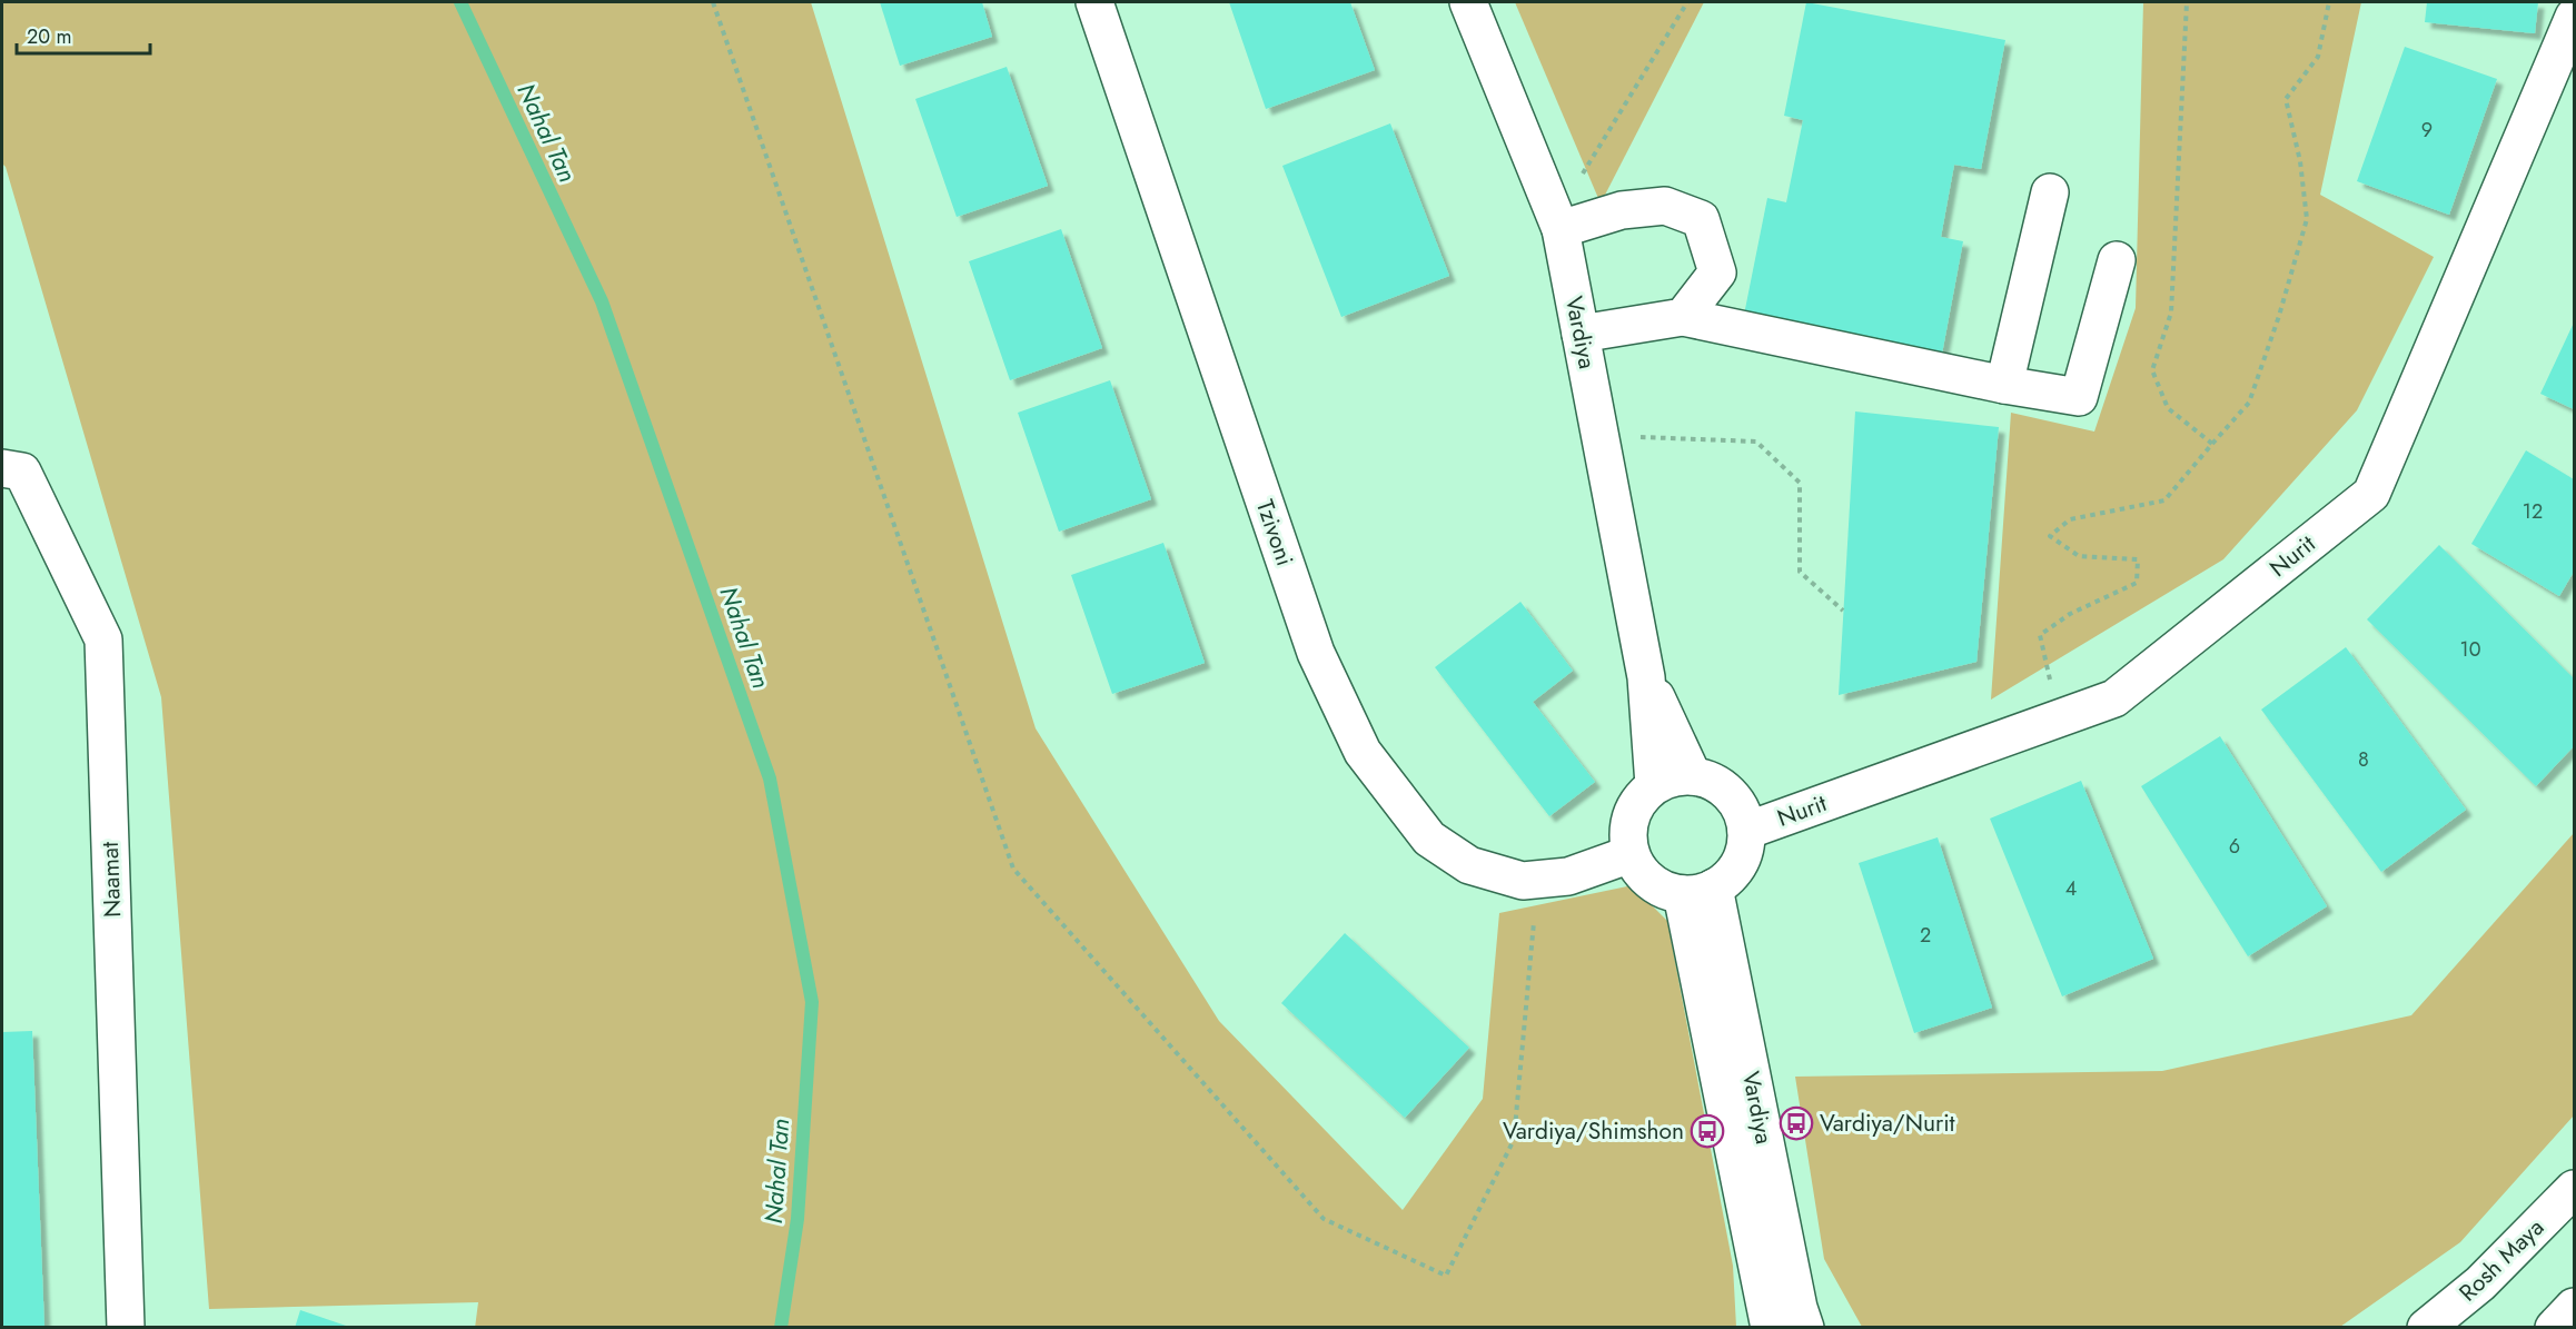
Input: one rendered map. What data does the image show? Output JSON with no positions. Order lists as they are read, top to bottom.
{
  "streets": {
    "street": [
      "Vardiya",
      "Tzivoni",
      "Nurit",
      "Naamat",
      "Rosh Maya"
    ]
  },
  "crossings": [
    ["Vardiya", "Tzivoni"],
    ["Vardiya", "Nurit"],
    ["Tzivoni", "Nurit"]
  ],
  "water": ["Nahal Tan"],
  "places": {
    "bus stop": ["Vardiya/Nurit", "Vardiya/Shimshon"]
  },
  "house_numbers": [
    "9",
    "12",
    "10",
    "8",
    "6",
    "4",
    "2"
  ],
  "scale_bar": "20 m"
}
